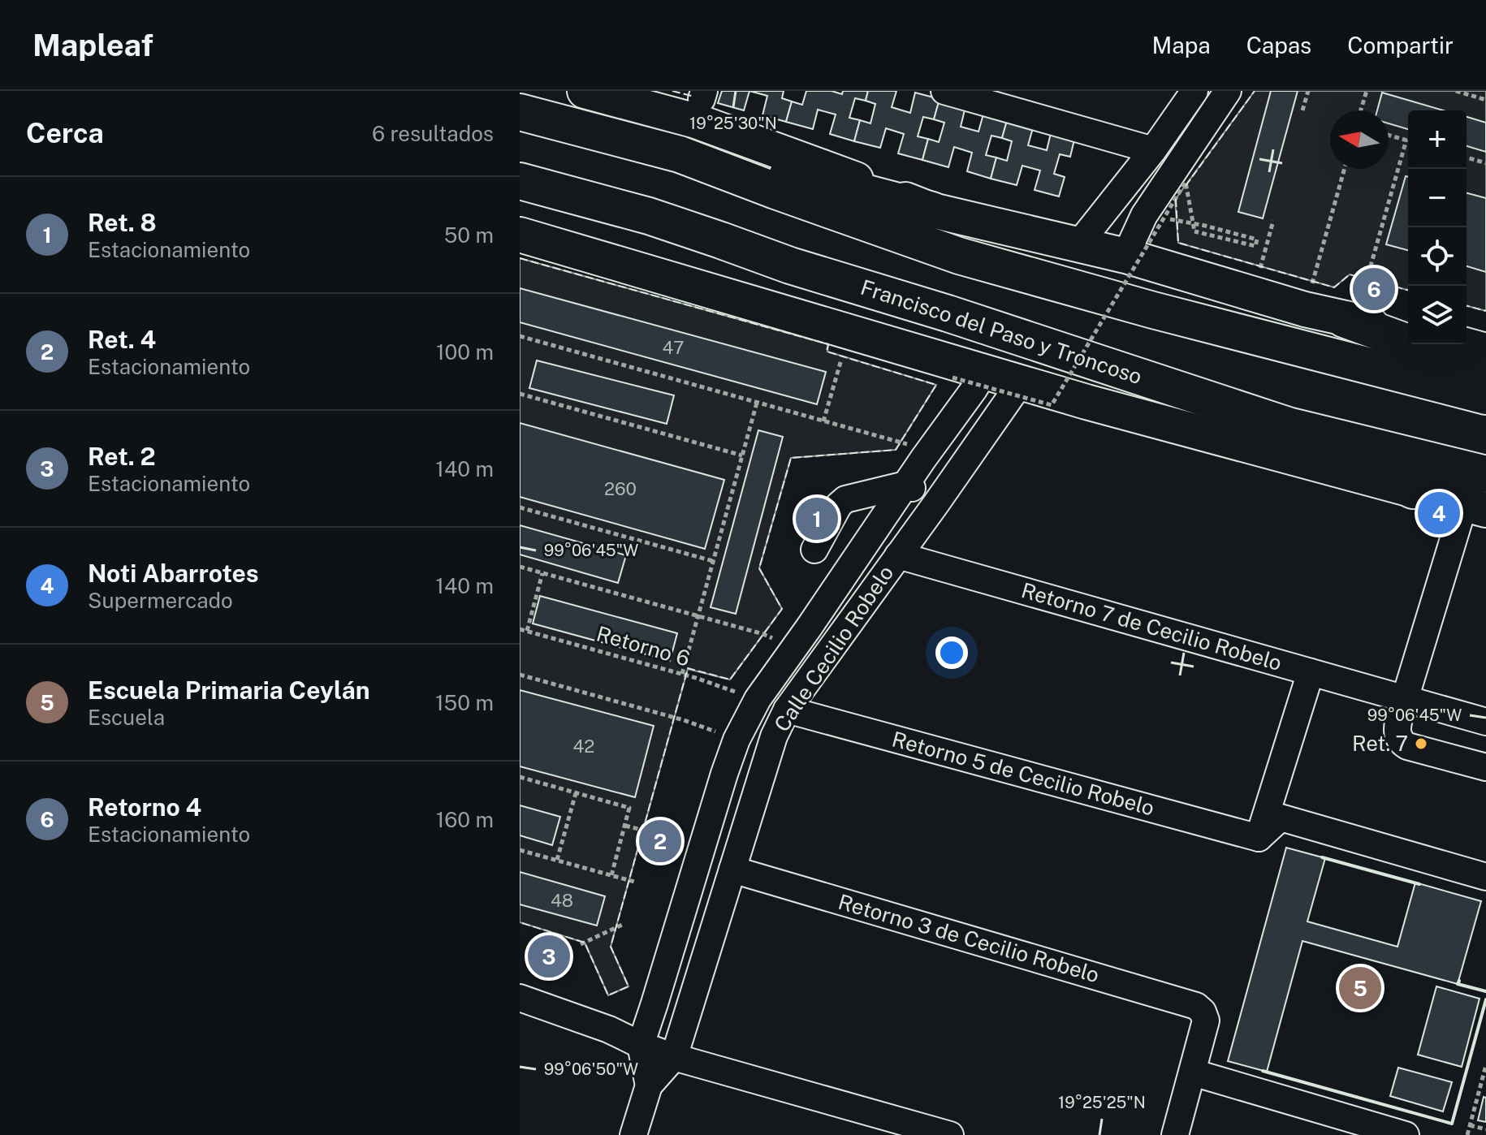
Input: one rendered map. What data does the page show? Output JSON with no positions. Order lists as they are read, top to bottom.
{
  "streets": {
    "highway": ["Francisco del Paso y Troncoso"],
    "street": [
      "Retorno 7 de Cecilio Robelo",
      "Calle Cecilio Robelo",
      "Retorno 5 de Cecilio Robelo",
      "Retorno 3 de Cecilio Robelo"
    ],
    "path": ["Retorno 6"]
  },
  "crossings": [
    ["Francisco del Paso y Troncoso", "Calle Cecilio Robelo"],
    ["Retorno 7 de Cecilio Robelo", "Calle Cecilio Robelo"],
    ["Retorno 6", "Calle Cecilio Robelo"],
    ["Calle Cecilio Robelo", "Retorno 5 de Cecilio Robelo"],
    ["Calle Cecilio Robelo", "Retorno 3 de Cecilio Robelo"]
  ],
  "places": ["Ret. 7"],
  "house_numbers": [
    "47",
    "260",
    "42",
    "48"
  ],
  "north": "left",
  "page": {
    "header": "Mapleaf",
    "nav": ["Mapa", "Capas", "Compartir"],
    "heading": ["Cerca", "6 resultados"],
    "map_buttons": ["+", "−"],
    "list": [
      {
        "mark": "1",
        "name": "Ret. 8",
        "note": "Estacionamiento",
        "value": "50 m"
      },
      {
        "mark": "2",
        "name": "Ret. 4",
        "note": "Estacionamiento",
        "value": "100 m"
      },
      {
        "mark": "3",
        "name": "Ret. 2",
        "note": "Estacionamiento",
        "value": "140 m"
      },
      {
        "mark": "4",
        "name": "Noti Abarrotes",
        "note": "Supermercado",
        "value": "140 m"
      },
      {
        "mark": "5",
        "name": "Escuela Primaria Ceylán",
        "note": "Escuela",
        "value": "150 m"
      },
      {
        "mark": "6",
        "name": "Retorno 4",
        "note": "Estacionamiento",
        "value": "160 m"
      }
    ],
    "pins": [
      "6",
      "4",
      "1",
      "2",
      "3",
      "5"
    ]
  },
  "coordinates": [
    "19°25'30\"N",
    "99°06'45\"W",
    "99°06'50\"W",
    "19°25'25\"N"
  ]
}
